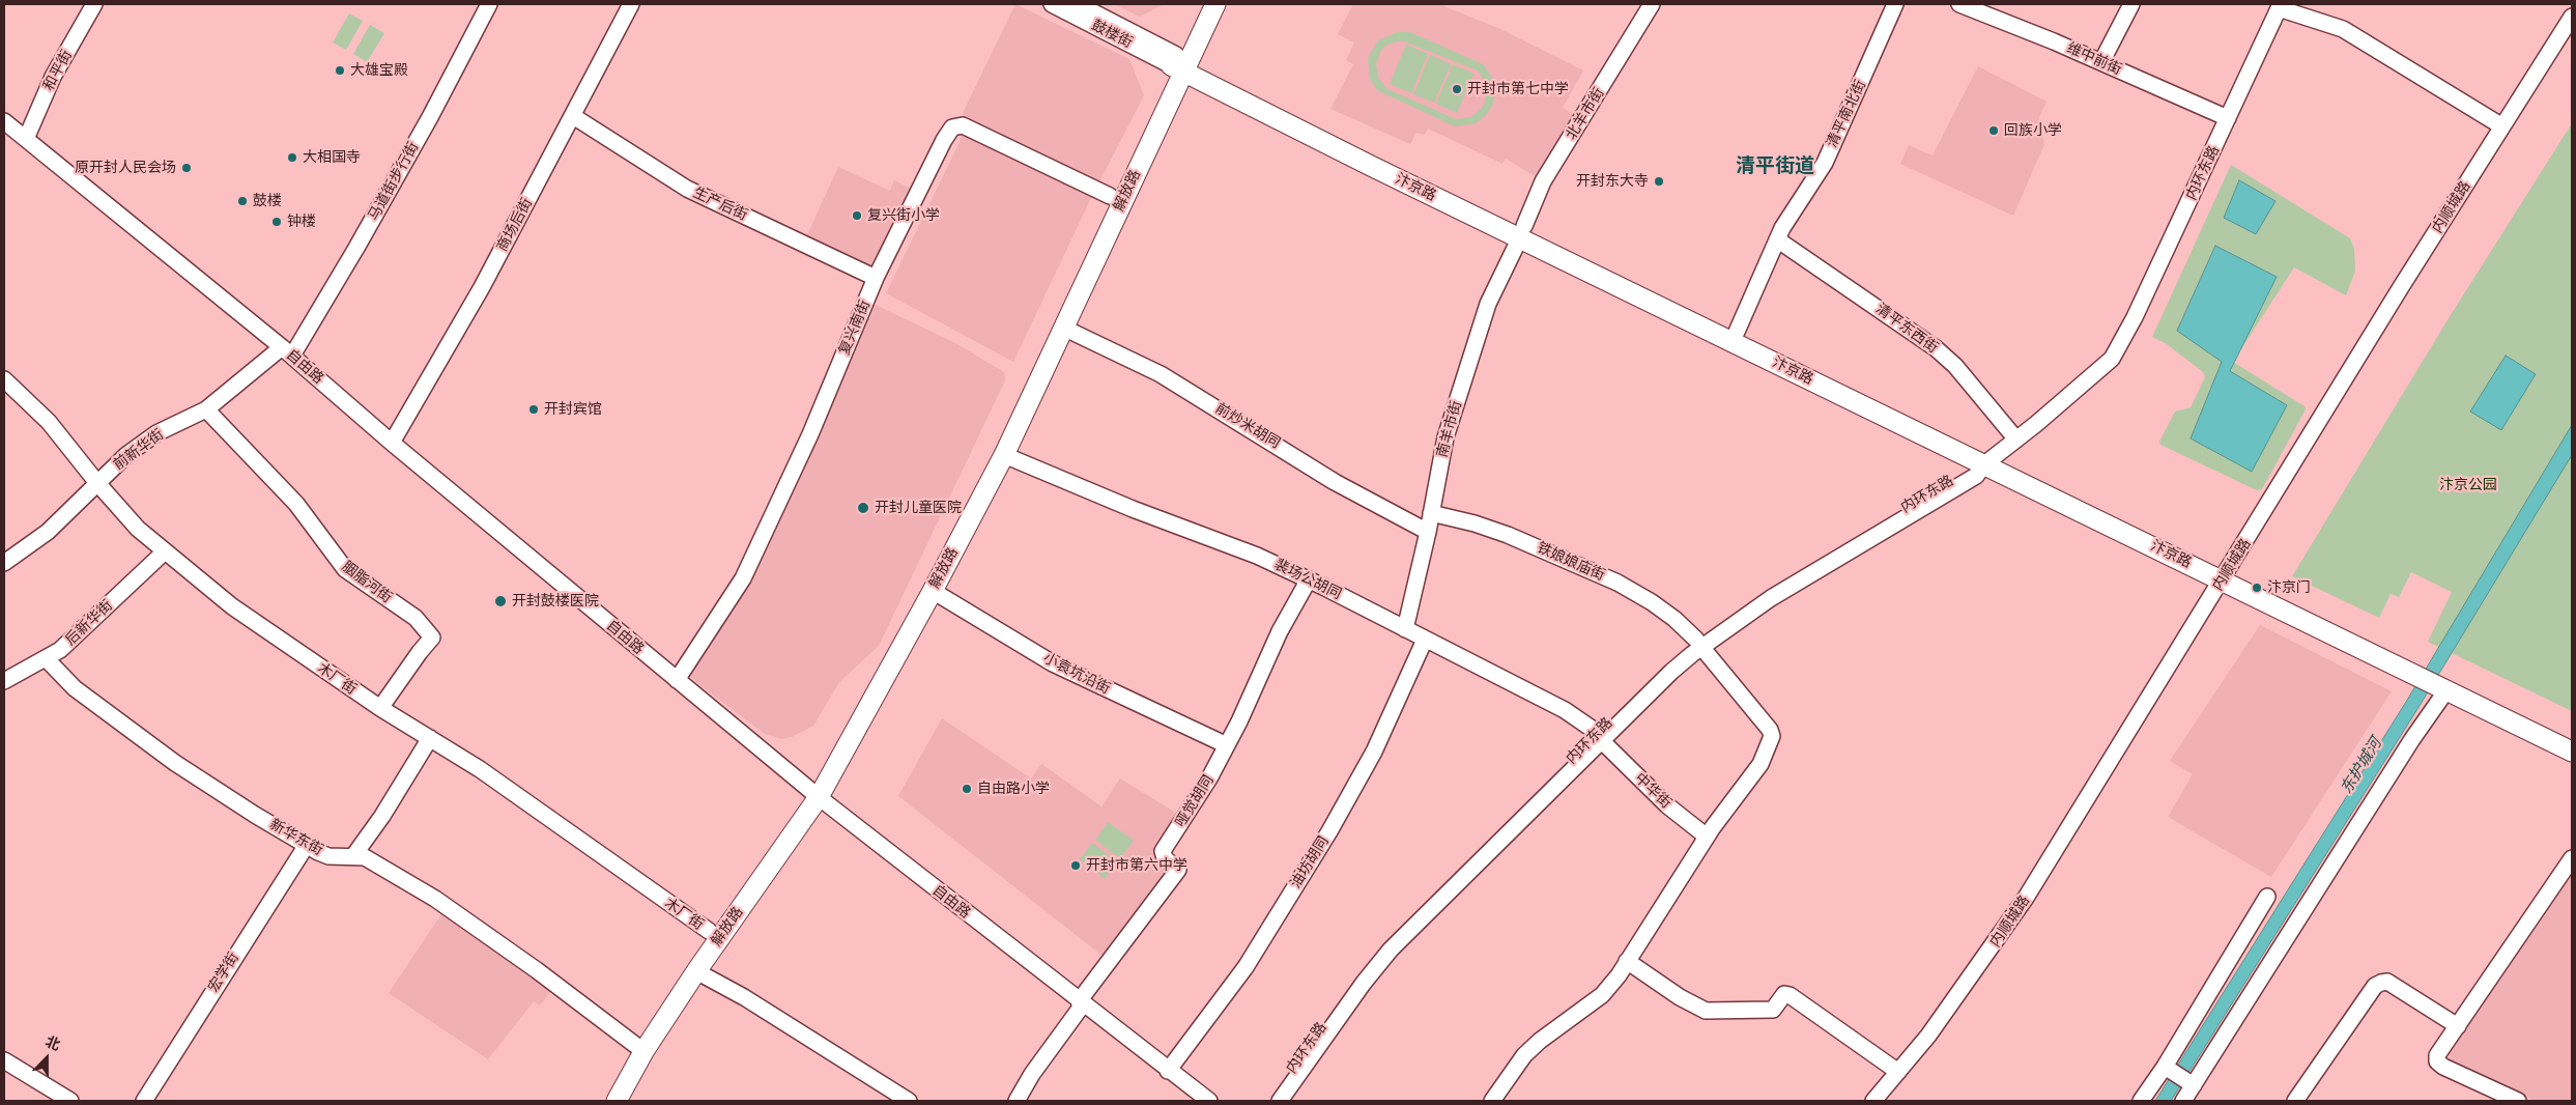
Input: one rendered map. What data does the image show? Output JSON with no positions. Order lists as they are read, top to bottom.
{
  "streets": {
    "main road": ["汴京路", "解放路"],
    "street": [
      "鼓楼街",
      "维中前街",
      "和平街",
      "北羊市街",
      "清平南北街",
      "内环东路",
      "马道街步行街",
      "生产后街",
      "内顺城路",
      "商场后街",
      "复兴南街",
      "清平东西街",
      "自由路",
      "前炒米胡同",
      "南羊市街",
      "前新华街",
      "铁娘娘庙街",
      "裴场公胡同",
      "胭脂河街",
      "后新华街",
      "小袁坑沿街",
      "木厂街",
      "中华街",
      "哑觉胡同",
      "新华东街",
      "油坊胡同",
      "宏学街"
    ]
  },
  "crossings": [
    ["鼓楼街", "汴京路"],
    ["鼓楼街", "解放路"],
    ["维中前街", "内环东路"],
    ["和平街", "自由路"],
    ["北羊市街", "汴京路"],
    ["北羊市街", "南羊市街"],
    ["清平南北街", "汴京路"],
    ["清平南北街", "清平东西街"],
    ["内环东路", "汴京路"],
    ["内环东路", "清平东西街"],
    ["内环东路", "铁娘娘庙街"],
    ["内环东路", "裴场公胡同"],
    ["内环东路", "中华街"],
    ["马道街步行街", "自由路"],
    ["马道街步行街", "前新华街"],
    ["汴京路", "解放路"],
    ["汴京路", "内顺城路"],
    ["汴京路", "南羊市街"],
    ["解放路", "复兴南街"],
    ["解放路", "自由路"],
    ["解放路", "前炒米胡同"],
    ["解放路", "裴场公胡同"],
    ["解放路", "小袁坑沿街"],
    ["解放路", "木厂街"],
    ["解放路", "新华东街"],
    ["生产后街", "商场后街"],
    ["生产后街", "复兴南街"],
    ["商场后街", "自由路"],
    ["复兴南街", "自由路"],
    ["自由路", "前新华街"],
    ["自由路", "哑觉胡同"],
    ["自由路", "油坊胡同"],
    ["前炒米胡同", "南羊市街"],
    ["南羊市街", "铁娘娘庙街"],
    ["南羊市街", "裴场公胡同"],
    ["前新华街", "胭脂河街"],
    ["前新华街", "木厂街"],
    ["铁娘娘庙街", "中华街"],
    ["裴场公胡同", "中华街"],
    ["裴场公胡同", "哑觉胡同"],
    ["裴场公胡同", "油坊胡同"],
    ["胭脂河街", "木厂街"],
    ["后新华街", "木厂街"],
    ["后新华街", "新华东街"],
    ["小袁坑沿街", "哑觉胡同"],
    ["新华东街", "宏学街"]
  ],
  "districts": ["清平街道"],
  "water": ["东护城河"],
  "parks": ["汴京公园"],
  "places": [
    "大雄宝殿",
    "开封市第七中学",
    "回族小学",
    "大相国寺",
    "原开封人民会场",
    "开封东大寺",
    "鼓楼",
    "复兴街小学",
    "钟楼",
    "开封宾馆",
    "开封儿童医院",
    "汴京门",
    "开封鼓楼医院",
    "自由路小学",
    "开封市第六中学"
  ],
  "north": "top"
}
